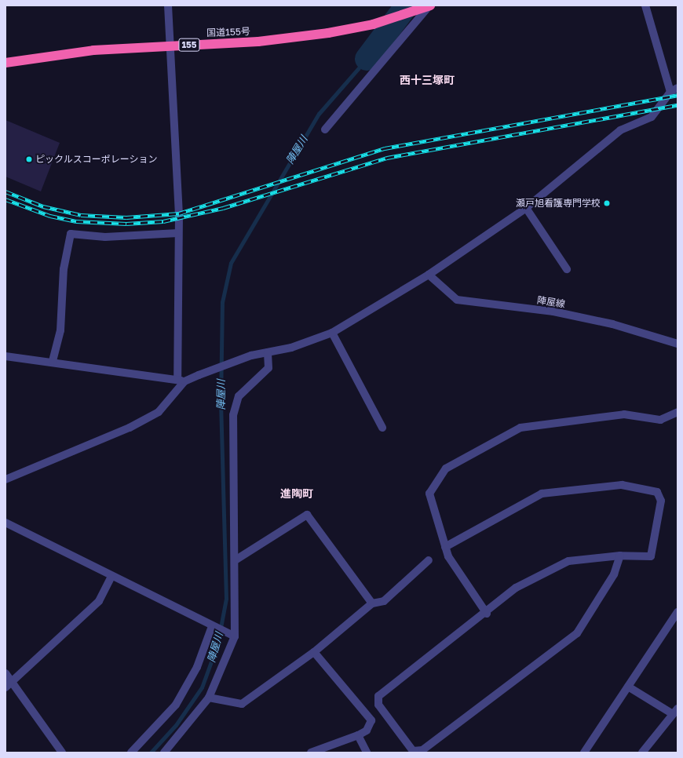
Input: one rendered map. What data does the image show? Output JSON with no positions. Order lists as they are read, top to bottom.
{
  "streets": {
    "highway": ["国道155号", "155"],
    "street": ["陣屋線"]
  },
  "districts": ["西十三塚町", "進陶町"],
  "water": ["陣屋川"],
  "places": ["ピックルスコーポレーション", "瀬戸旭看護専門学校"]
}
